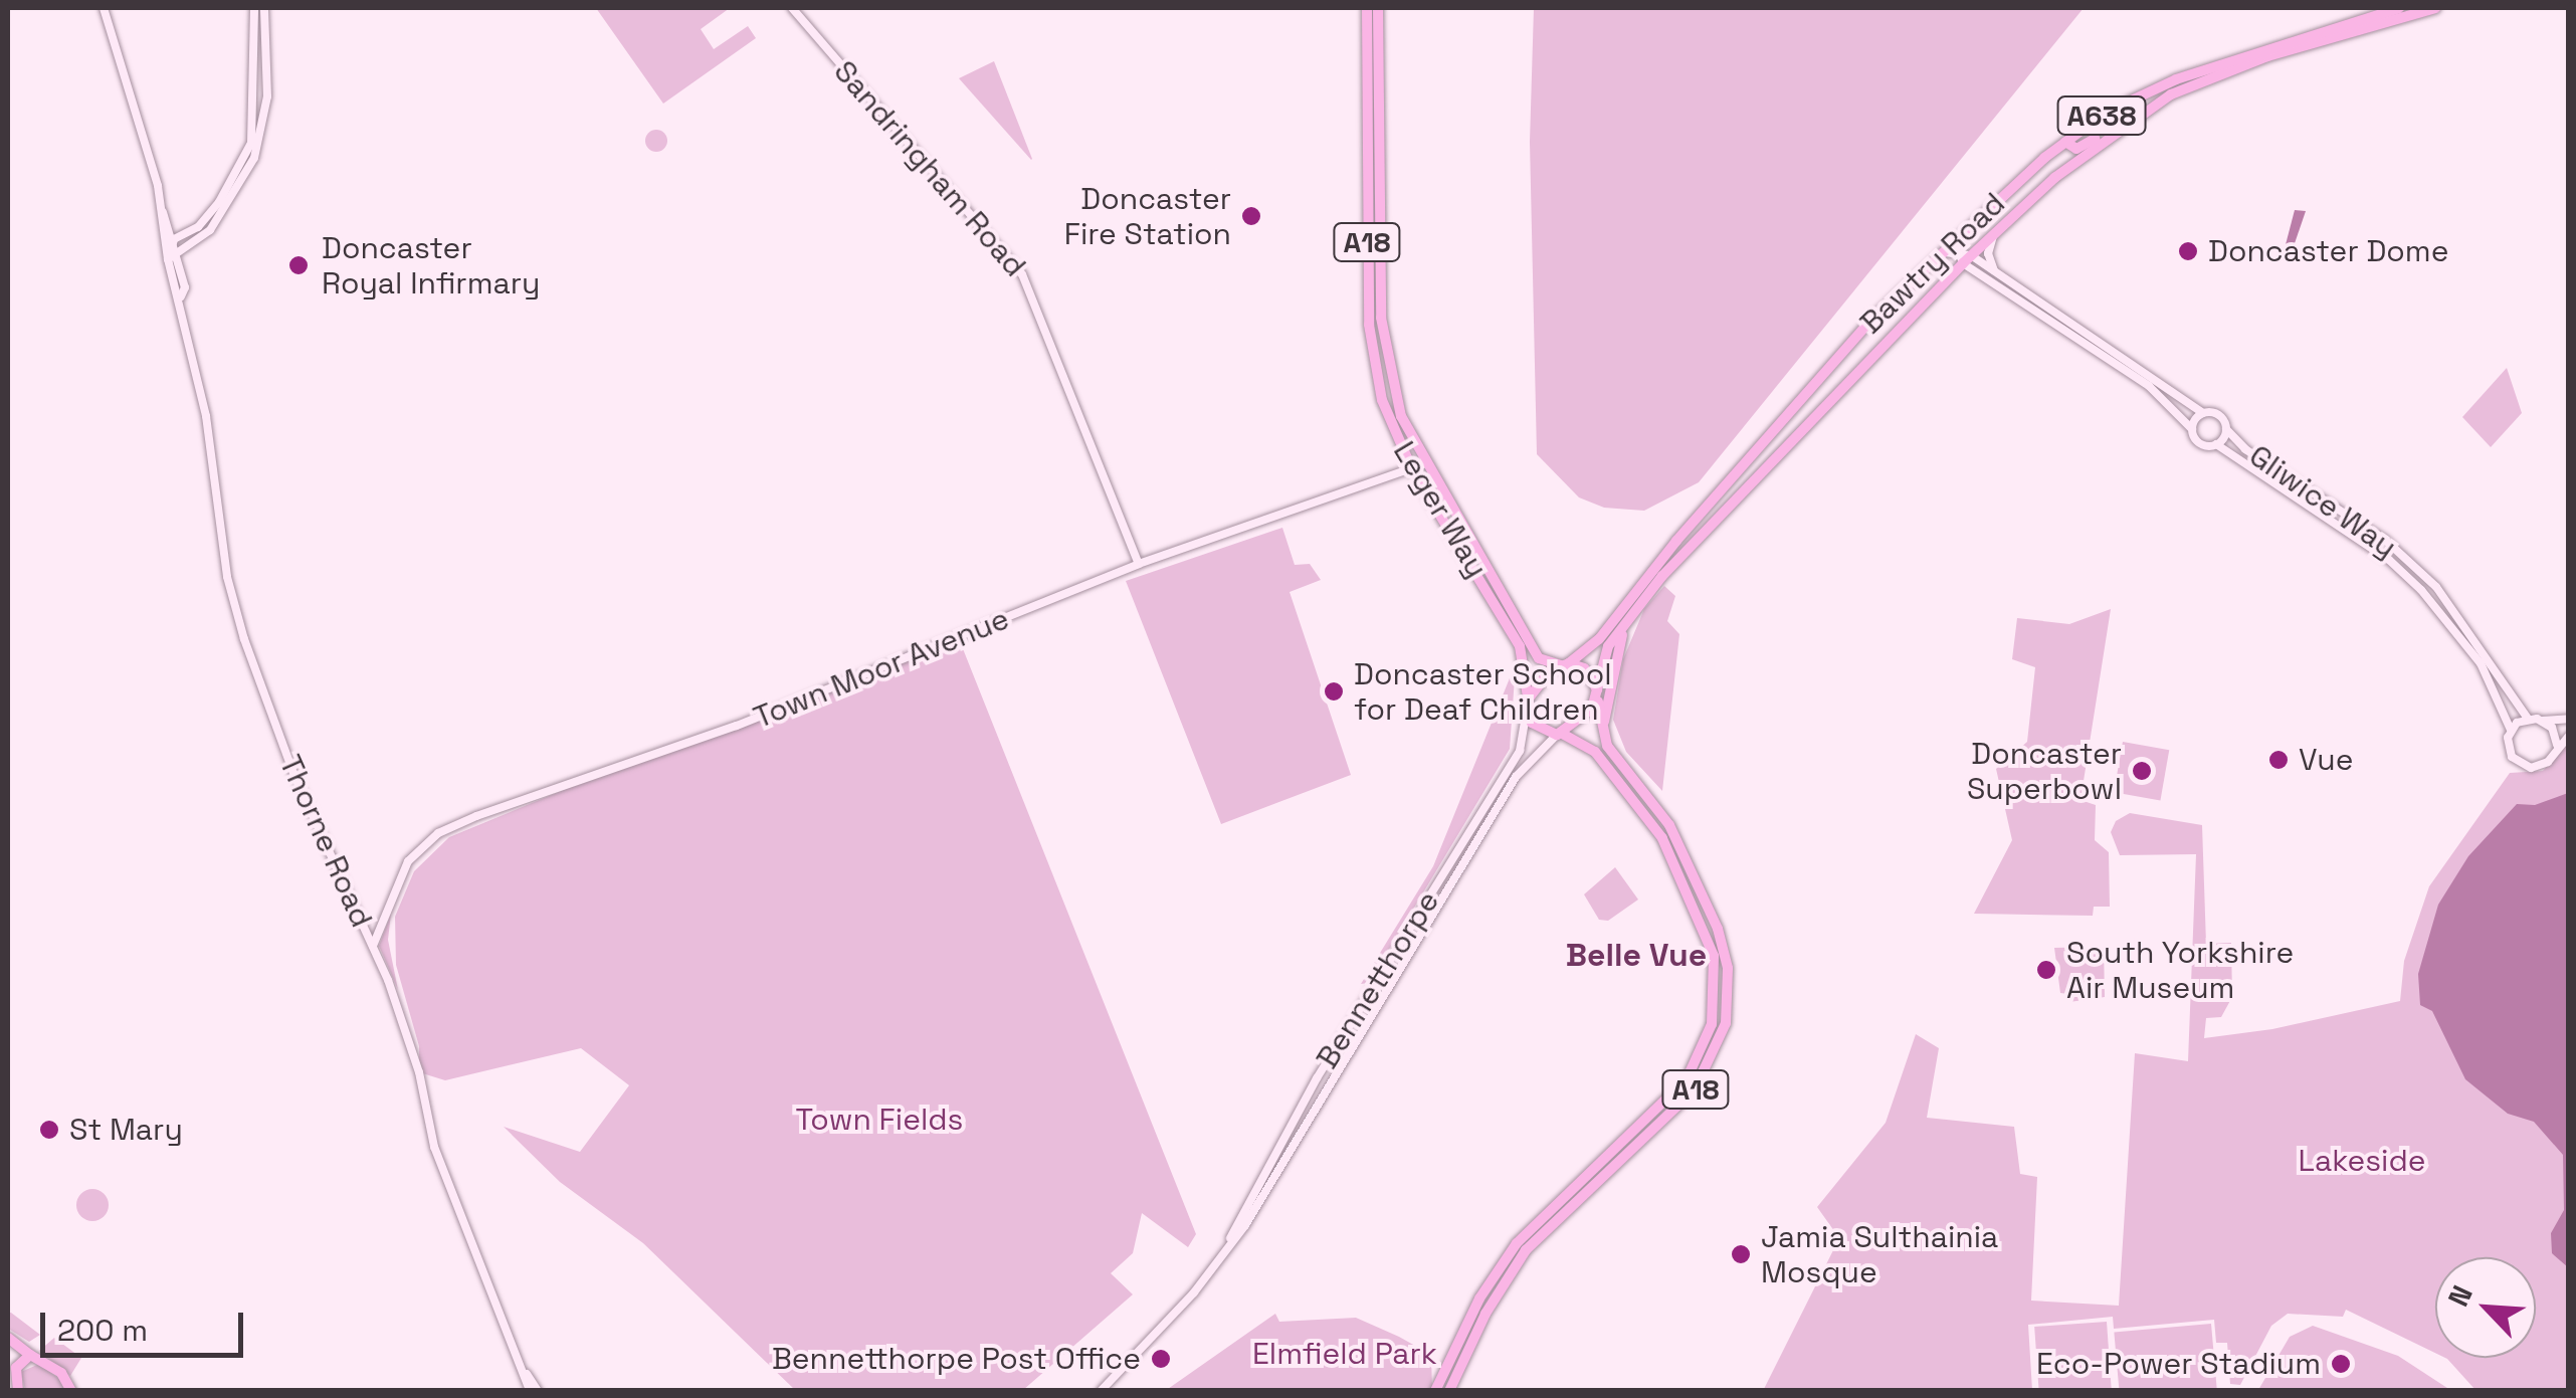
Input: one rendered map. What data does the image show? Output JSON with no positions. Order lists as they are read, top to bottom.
{
  "streets": {
    "highway": [
      "A638",
      "A18",
      "Bawtry Road",
      "Leger Way"
    ],
    "street": [
      "Sandringham Road",
      "Gliwice Way",
      "Town Moor Avenue",
      "Thorne Road",
      "Bennetthorpe"
    ]
  },
  "crossings": [
    ["Sandringham Road", "Town Moor Avenue"],
    ["A18", "Bawtry Road"],
    ["A18", "Leger Way"],
    ["A18", "Bennetthorpe"],
    ["Bawtry Road", "Leger Way"],
    ["Bawtry Road", "Bennetthorpe"],
    ["Leger Way", "Town Moor Avenue"],
    ["Leger Way", "Bennetthorpe"],
    ["Town Moor Avenue", "Thorne Road"]
  ],
  "districts": ["Belle Vue"],
  "parks": ["Town Fields", "Lakeside", "Elmfield Park"],
  "places": [
    "Doncaster Fire Station",
    "Doncaster Dome",
    "Doncaster Royal Infirmary",
    "Doncaster School for Deaf Children",
    "Vue",
    "Doncaster Superbowl",
    "South Yorkshire Air Museum",
    "St Mary",
    "Jamia Sulthainia Mosque",
    "Bennetthorpe Post Office",
    "Eco-Power Stadium"
  ],
  "scale_bar": "200 m",
  "north": "top left"
}
